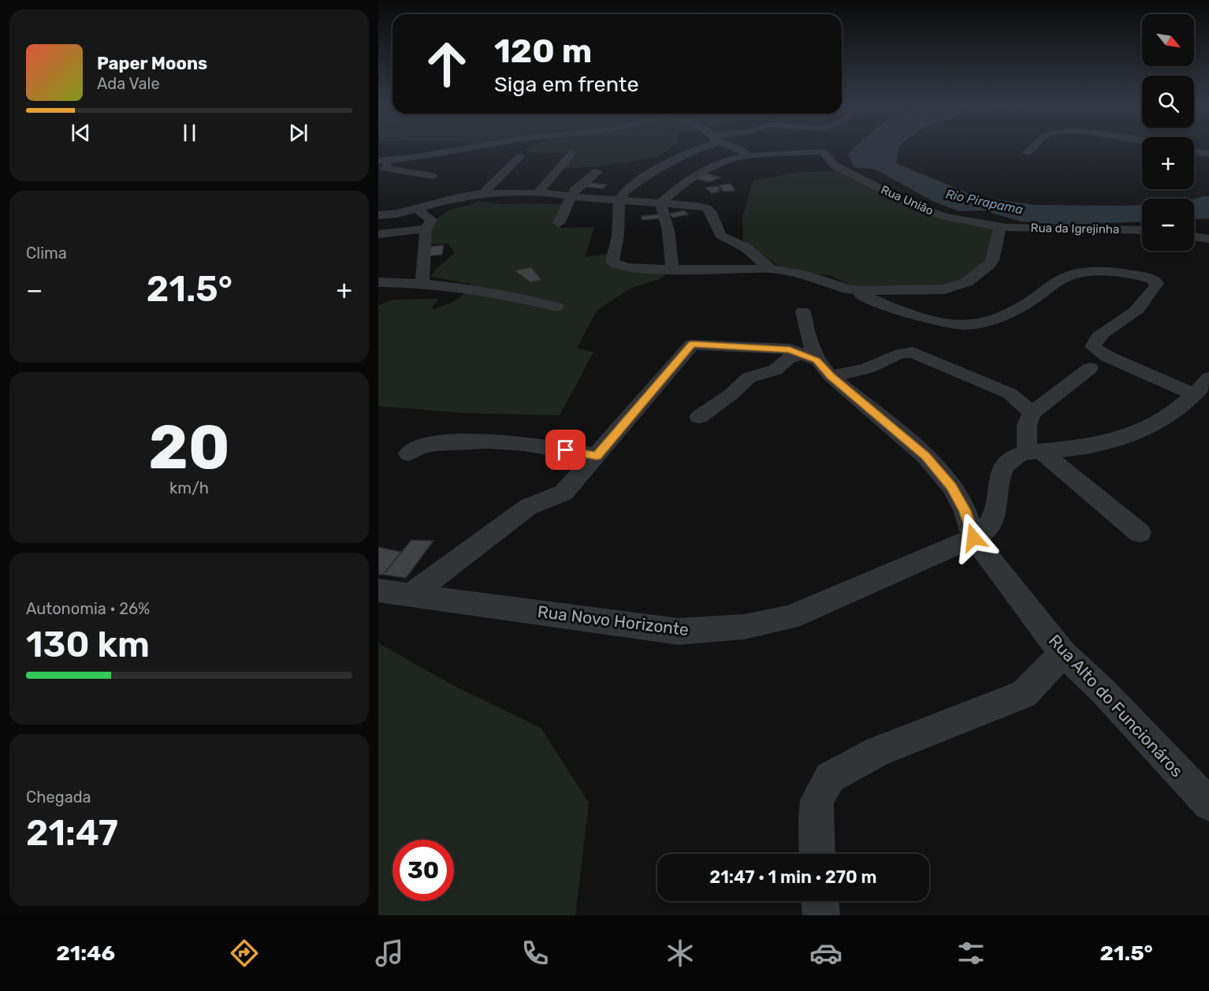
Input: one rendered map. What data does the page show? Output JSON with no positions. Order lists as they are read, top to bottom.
{
  "streets": {
    "street": [
      "Rua União",
      "Rua da Igrejinha",
      "Rua Novo Horizonte",
      "Rua Alto do Funcionáros"
    ]
  },
  "crossings": [
    ["Rua União", "Rua da Igrejinha"],
    ["Rua Novo Horizonte", "Rua Alto do Funcionáros"]
  ],
  "water": ["Rio Pirapama"],
  "north": "bottom right",
  "page": {
    "map_buttons": ["+", "−"],
    "turn": ["120 m", "Siga em frente"],
    "song": ["Paper Moons", "Ada Vale"],
    "tile": [
      "Clima",
      ["20", "km/h"],
      ["Autonomia · 26%", "130 km"],
      ["Chegada", "21:47"]
    ],
    "heat": ["−", "21.5°", "+"],
    "limit": "30",
    "trip": "21:47 · 1 min · 270 m",
    "tabs": ["21:46", "21.5°"]
  }
}
